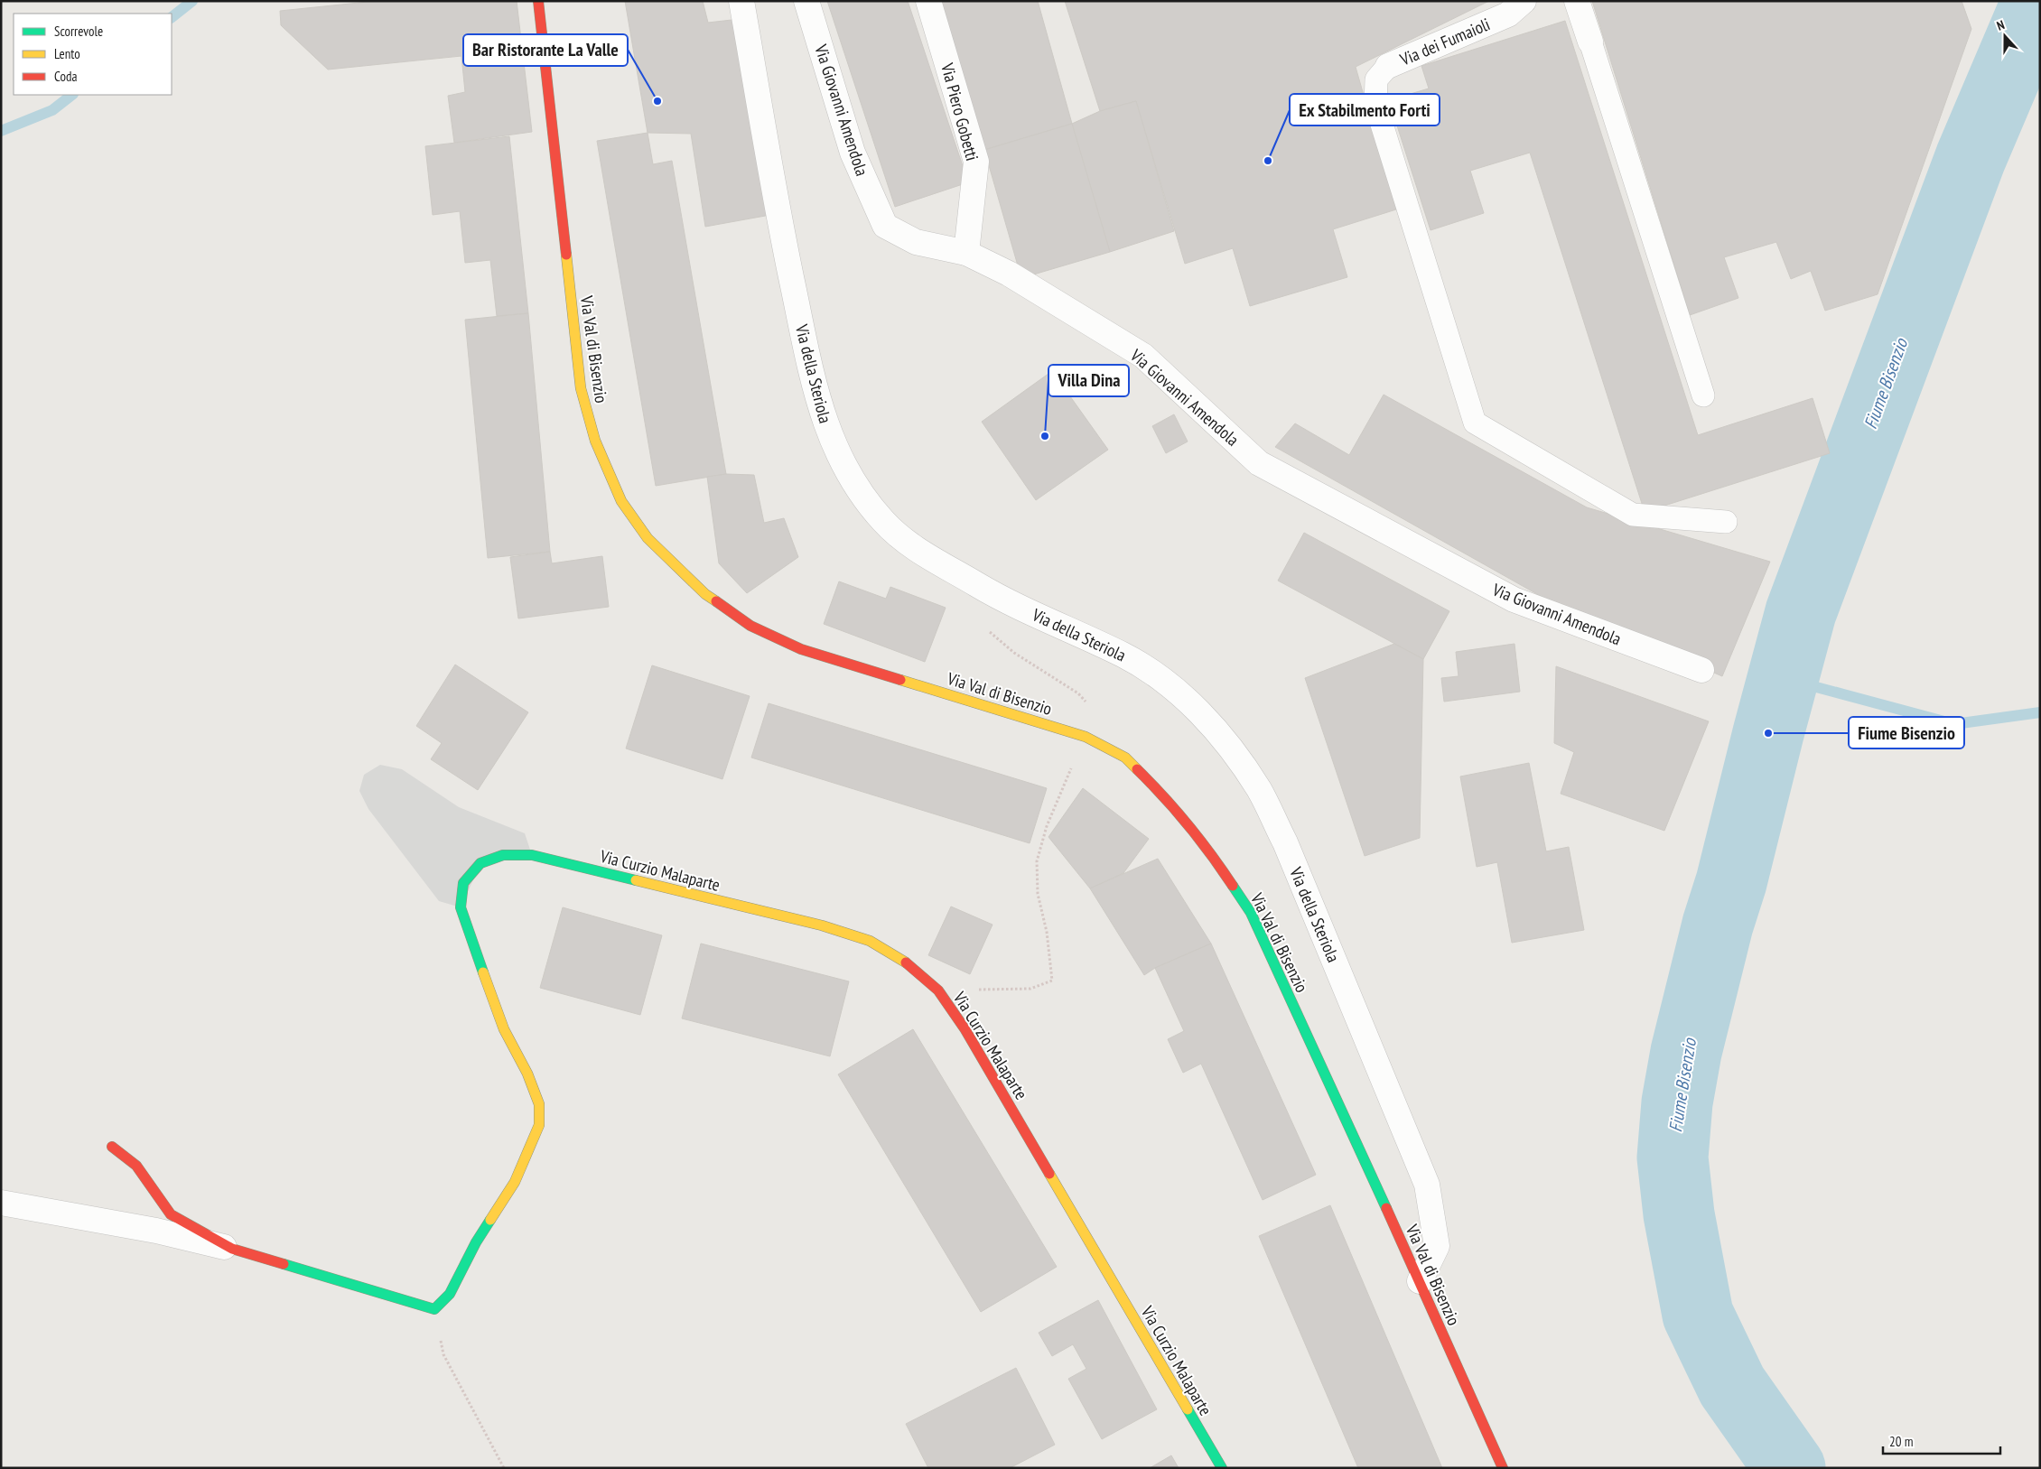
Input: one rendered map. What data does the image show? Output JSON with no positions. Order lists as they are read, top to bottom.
{
  "streets": {
    "street": [
      "Via dei Fumaioli",
      "Via Giovanni Amendola",
      "Via Piero Gobetti",
      "Via Val di Bisenzio",
      "Via della Steriola",
      "Via Curzio Malaparte"
    ]
  },
  "crossings": [
    ["Via Giovanni Amendola", "Via Piero Gobetti"],
    ["Via Val di Bisenzio", "Via della Steriola"]
  ],
  "water": ["Fiume Bisenzio"],
  "places": [
    "Bar Ristorante La Valle",
    "Ex Stabilmento Forti",
    "Villa Dina",
    "Fiume Bisenzio"
  ],
  "legend": ["Scorrevole", "Lento", "Coda"],
  "scale_bar": "20 m",
  "north": "top"
}
